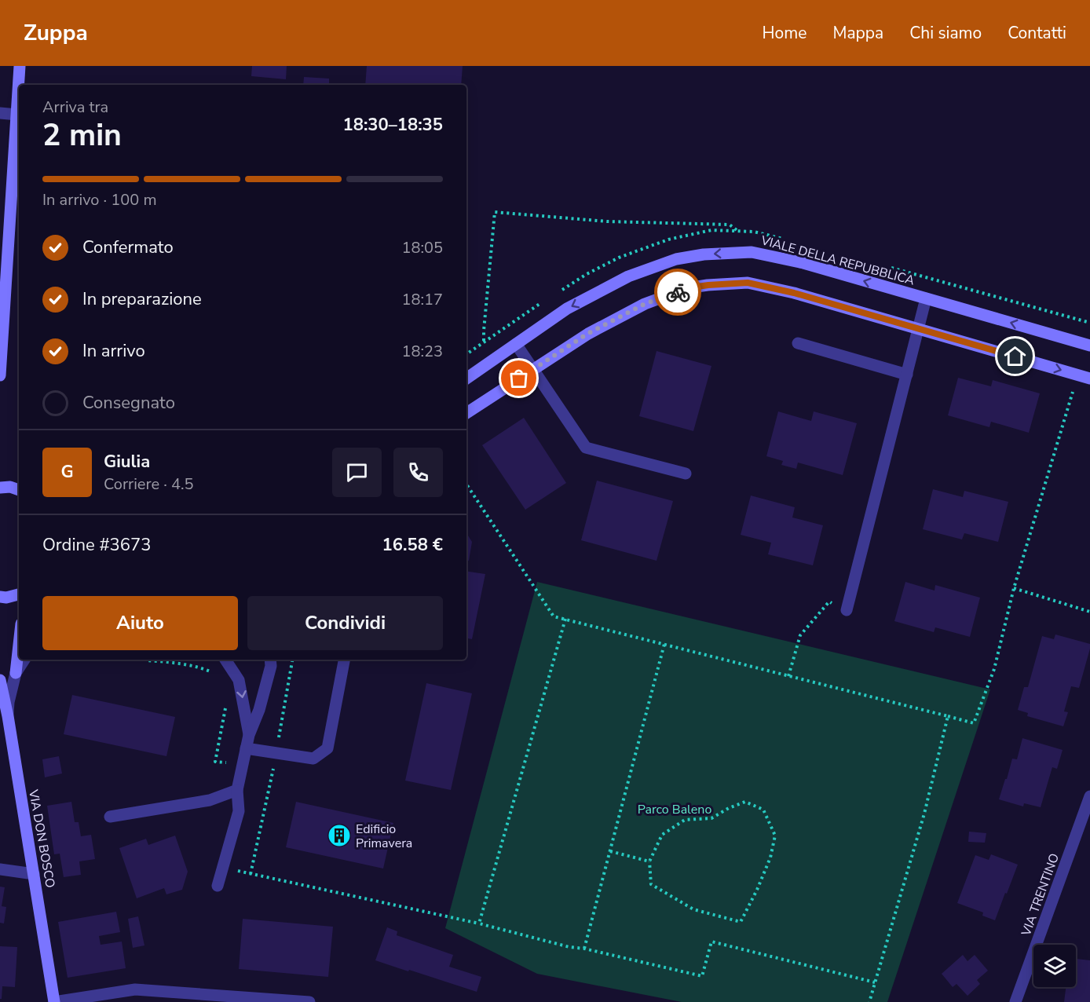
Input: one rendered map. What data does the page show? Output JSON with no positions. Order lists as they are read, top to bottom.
{
  "streets": {
    "street": ["VIALE DELLA REPUBBLICA", "VIA DON BOSCO", "VIA TRENTINO"]
  },
  "parks": ["Parco Baleno"],
  "places": {
    "building": ["Edificio Primavera"]
  },
  "page": {
    "header": "Zuppa",
    "nav": [
      "Home",
      "Mappa",
      "Chi siamo",
      "Contatti"
    ],
    "heading": ["2 min", "Arriva tra", "18:30–18:35"],
    "panel": [
      "Giulia",
      "Corriere · 4.5",
      "Ordine #3673",
      "16.58 €"
    ],
    "bar": "In arrivo · 100 m",
    "list": [
      ["Confermato", "18:05"],
      ["In preparazione", "18:17"],
      ["In arrivo", "18:23"],
      "Consegnato"
    ],
    "round": "G",
    "buttons": ["Aiuto", "Condividi"]
  }
}
